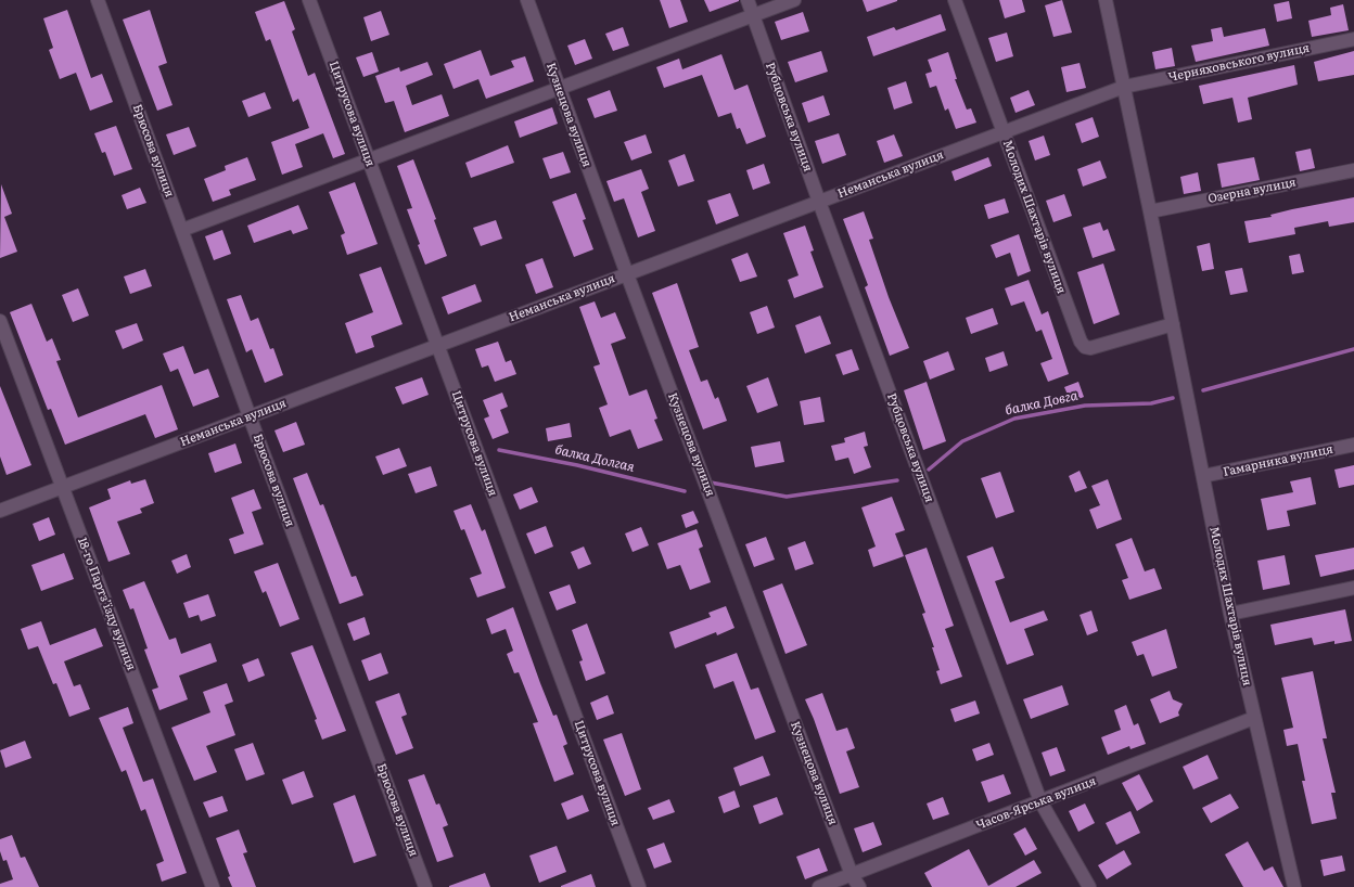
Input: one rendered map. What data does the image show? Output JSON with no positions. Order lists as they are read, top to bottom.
{
  "streets": {
    "street": [
      "Черняховського вулиця",
      "Цитрусова вулиця",
      "Кузнецова вулиця",
      "Рубцовська вулиця",
      "Брюсова вулиця",
      "Неманська вулиця",
      "Озерна вулиця",
      "Молодих Шахтарів вулиця",
      "Гамарника вулиця",
      "18-го Партз’їзду вулиця",
      "Часов-Ярська вулиця"
    ]
  },
  "crossings": [
    ["Черняховського вулиця", "Неманська вулиця"],
    ["Черняховського вулиця", "Молодих Шахтарів вулиця"],
    ["Цитрусова вулиця", "Неманська вулиця"],
    ["Кузнецова вулиця", "Неманська вулиця"],
    ["Кузнецова вулиця", "Часов-Ярська вулиця"],
    ["Рубцовська вулиця", "Неманська вулиця"],
    ["Рубцовська вулиця", "Часов-Ярська вулиця"],
    ["Брюсова вулиця", "Неманська вулиця"],
    ["Неманська вулиця", "Молодих Шахтарів вулиця"],
    ["Неманська вулиця", "18-го Партз’їзду вулиця"],
    ["Озерна вулиця", "Молодих Шахтарів вулиця"],
    ["Молодих Шахтарів вулиця", "Гамарника вулиця"],
    ["Молодих Шахтарів вулиця", "Часов-Ярська вулиця"]
  ],
  "water": ["балка Довга", "балка Долгая"]
}
